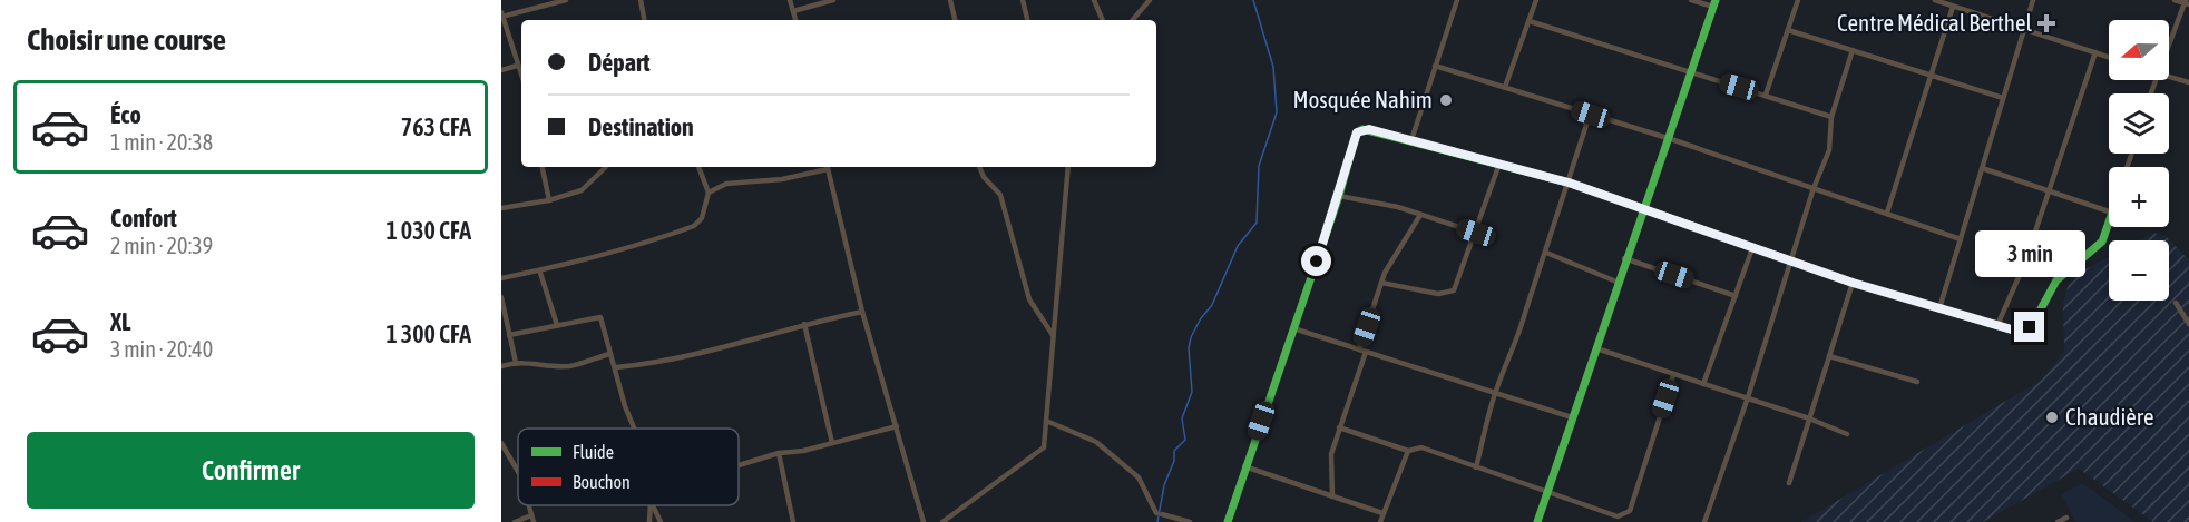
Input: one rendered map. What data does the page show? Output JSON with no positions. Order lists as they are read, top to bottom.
{
  "places": {
    "health": ["Centre Médical Berthel"],
    "other": ["Mosquée Nahim", "Chaudière"]
  },
  "legend": ["Fluide", "Bouchon"],
  "north": "left",
  "page": {
    "heading": "Choisir une course",
    "map_buttons": ["+", "−"],
    "banner": ["Départ", "Destination"],
    "list": [
      {
        "name": "Éco",
        "note": "1 min · 20:38",
        "value": "763 CFA"
      },
      {
        "name": "Confort",
        "note": "2 min · 20:39",
        "value": "1 030 CFA"
      },
      {
        "name": "XL",
        "note": "3 min · 20:40",
        "value": "1 300 CFA"
      }
    ],
    "bubble": "3 min",
    "buttons": "Confirmer"
  }
}
